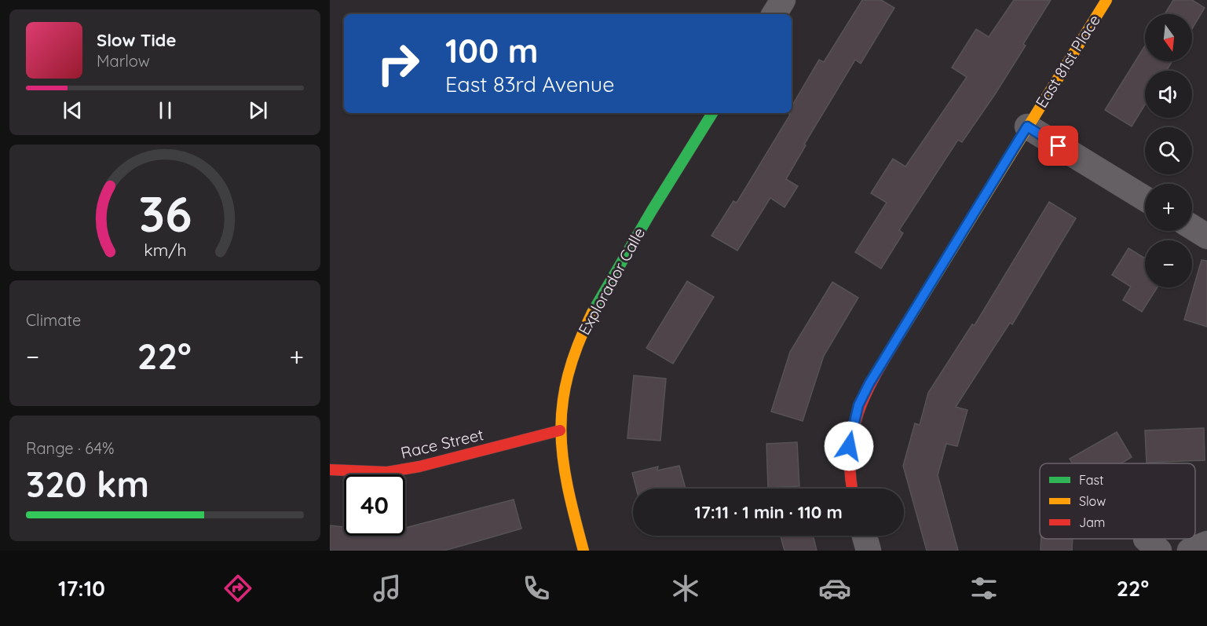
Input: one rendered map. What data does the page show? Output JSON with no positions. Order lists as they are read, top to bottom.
{
  "streets": {
    "street": ["East 81st Place", "Explorador Calle", "Race Street"]
  },
  "crossings": [
    ["Explorador Calle", "Race Street"]
  ],
  "legend": ["Fast", "Slow", "Jam"],
  "north": "bottom",
  "page": {
    "map_buttons": ["+", "−"],
    "turn": ["100 m", "East 83rd Avenue"],
    "song": ["Slow Tide", "Marlow"],
    "tile": [
      "Climate",
      ["Range · 64%", "320 km"]
    ],
    "heat": ["−", "22°", "+"],
    "limit": "40",
    "trip": "17:11 · 1 min · 110 m",
    "tabs": ["17:10", "22°"],
    "gauge": ["36", "km/h"]
  }
}
